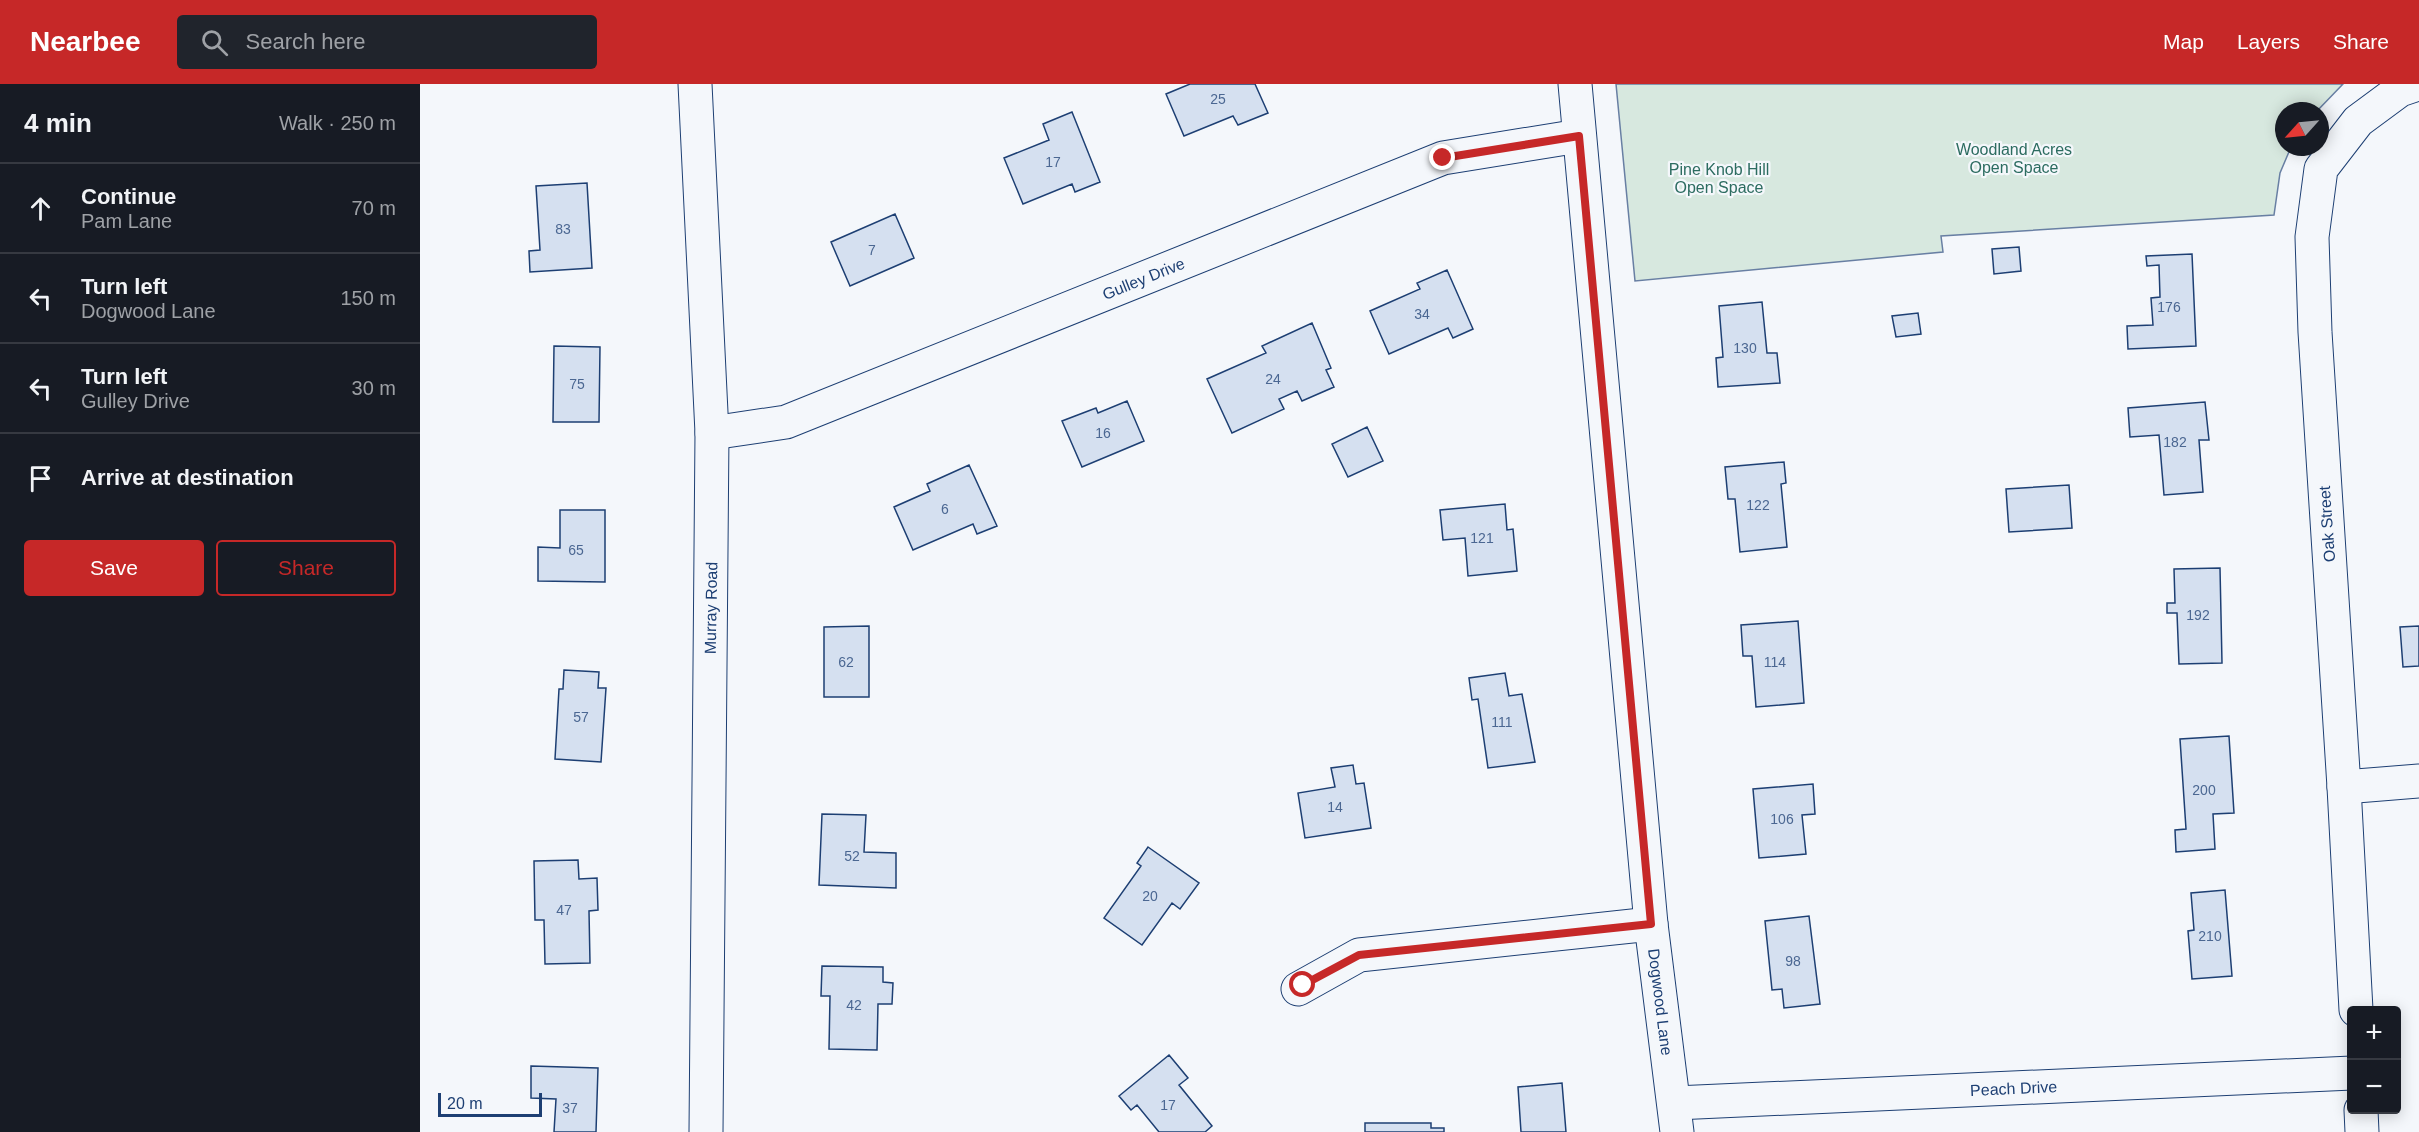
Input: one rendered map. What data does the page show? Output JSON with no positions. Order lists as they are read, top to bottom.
{
  "streets": {
    "street": [
      "Gulley Drive",
      "Oak Street",
      "Murray Road",
      "Dogwood Lane",
      "Peach Drive"
    ]
  },
  "crossings": [
    ["Gulley Drive", "Murray Road"],
    ["Gulley Drive", "Dogwood Lane"],
    ["Dogwood Lane", "Peach Drive"]
  ],
  "parks": ["Woodland Acres Open Space", "Pine Knob Hill Open Space"],
  "house_numbers": [
    "25",
    "17",
    "83",
    "7",
    "176",
    "34",
    "130",
    "24",
    "75",
    "16",
    "182",
    "122",
    "6",
    "121",
    "65",
    "192",
    "62",
    "114",
    "57",
    "111",
    "200",
    "14",
    "106",
    "52",
    "20",
    "47",
    "210",
    "98",
    "42",
    "17",
    "37"
  ],
  "scale_bar": "20 m",
  "north": "bottom left",
  "page": {
    "header": "Nearbee",
    "search": "Search here",
    "nav": ["Map", "Layers", "Share"],
    "heading": ["4 min", "Walk · 250 m"],
    "list": [
      ["Continue", "Pam Lane", "70 m"],
      ["Turn left", "Dogwood Lane", "150 m"],
      ["Turn left", "Gulley Drive", "30 m"],
      "Arrive at destination"
    ],
    "buttons": ["Save", "Share"],
    "map_buttons": ["+", "−"],
    "scale": "20 m"
  }
}
